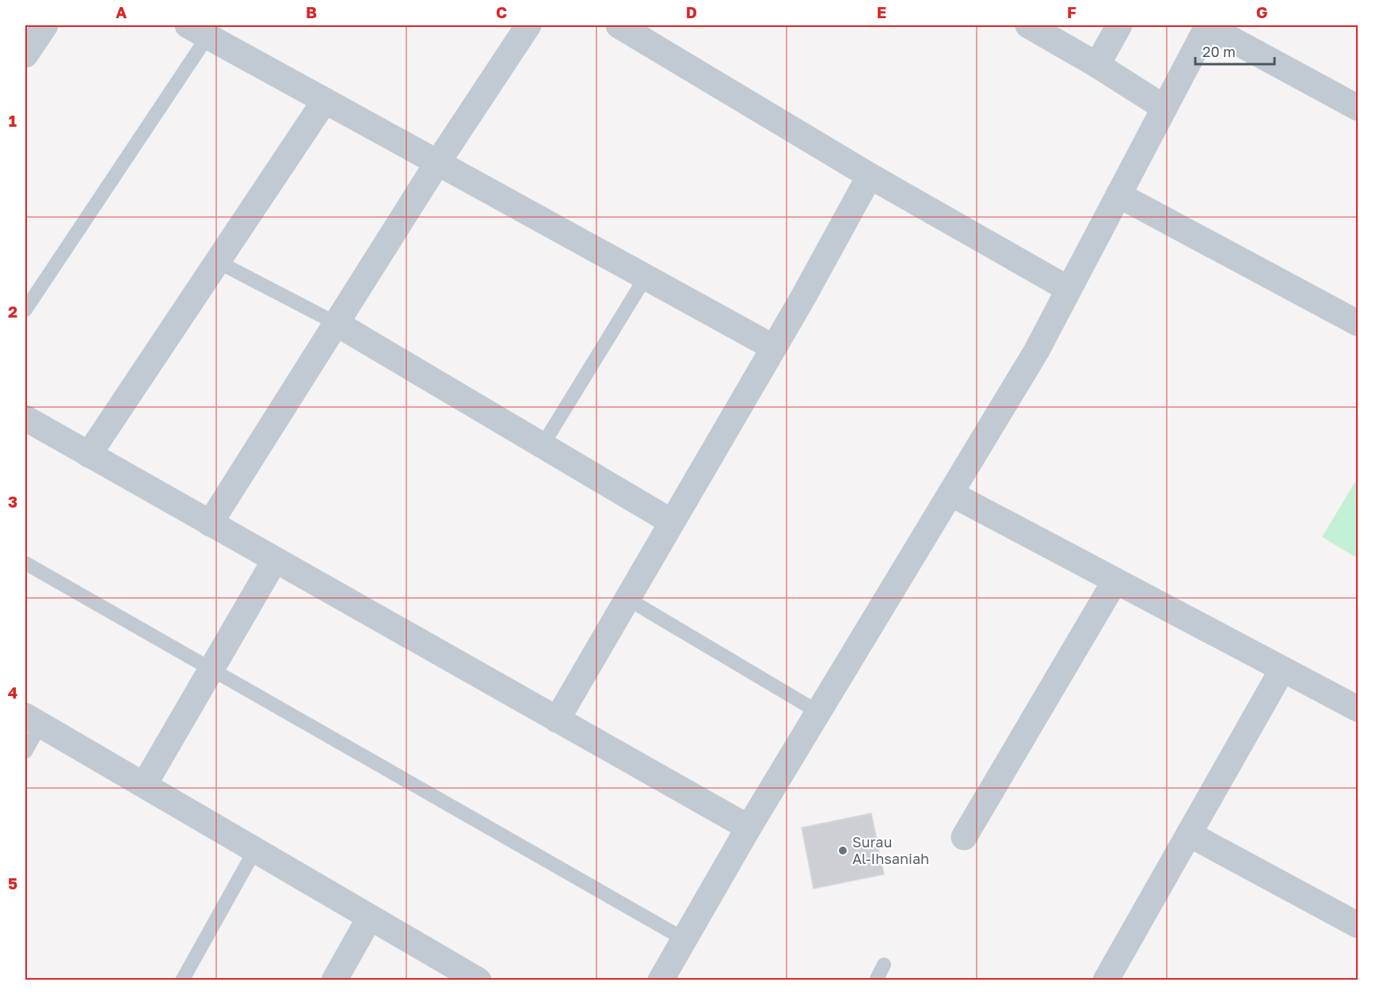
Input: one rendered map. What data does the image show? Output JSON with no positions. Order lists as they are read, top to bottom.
{
  "places": ["Surau Al-Ihsaniah"],
  "scale_bar": "20 m",
  "grid": {
    "columns": [
      "A",
      "B",
      "C",
      "D",
      "E",
      "F",
      "G"
    ],
    "rows": [
      "1",
      "2",
      "3",
      "4",
      "5"
    ]
  }
}
